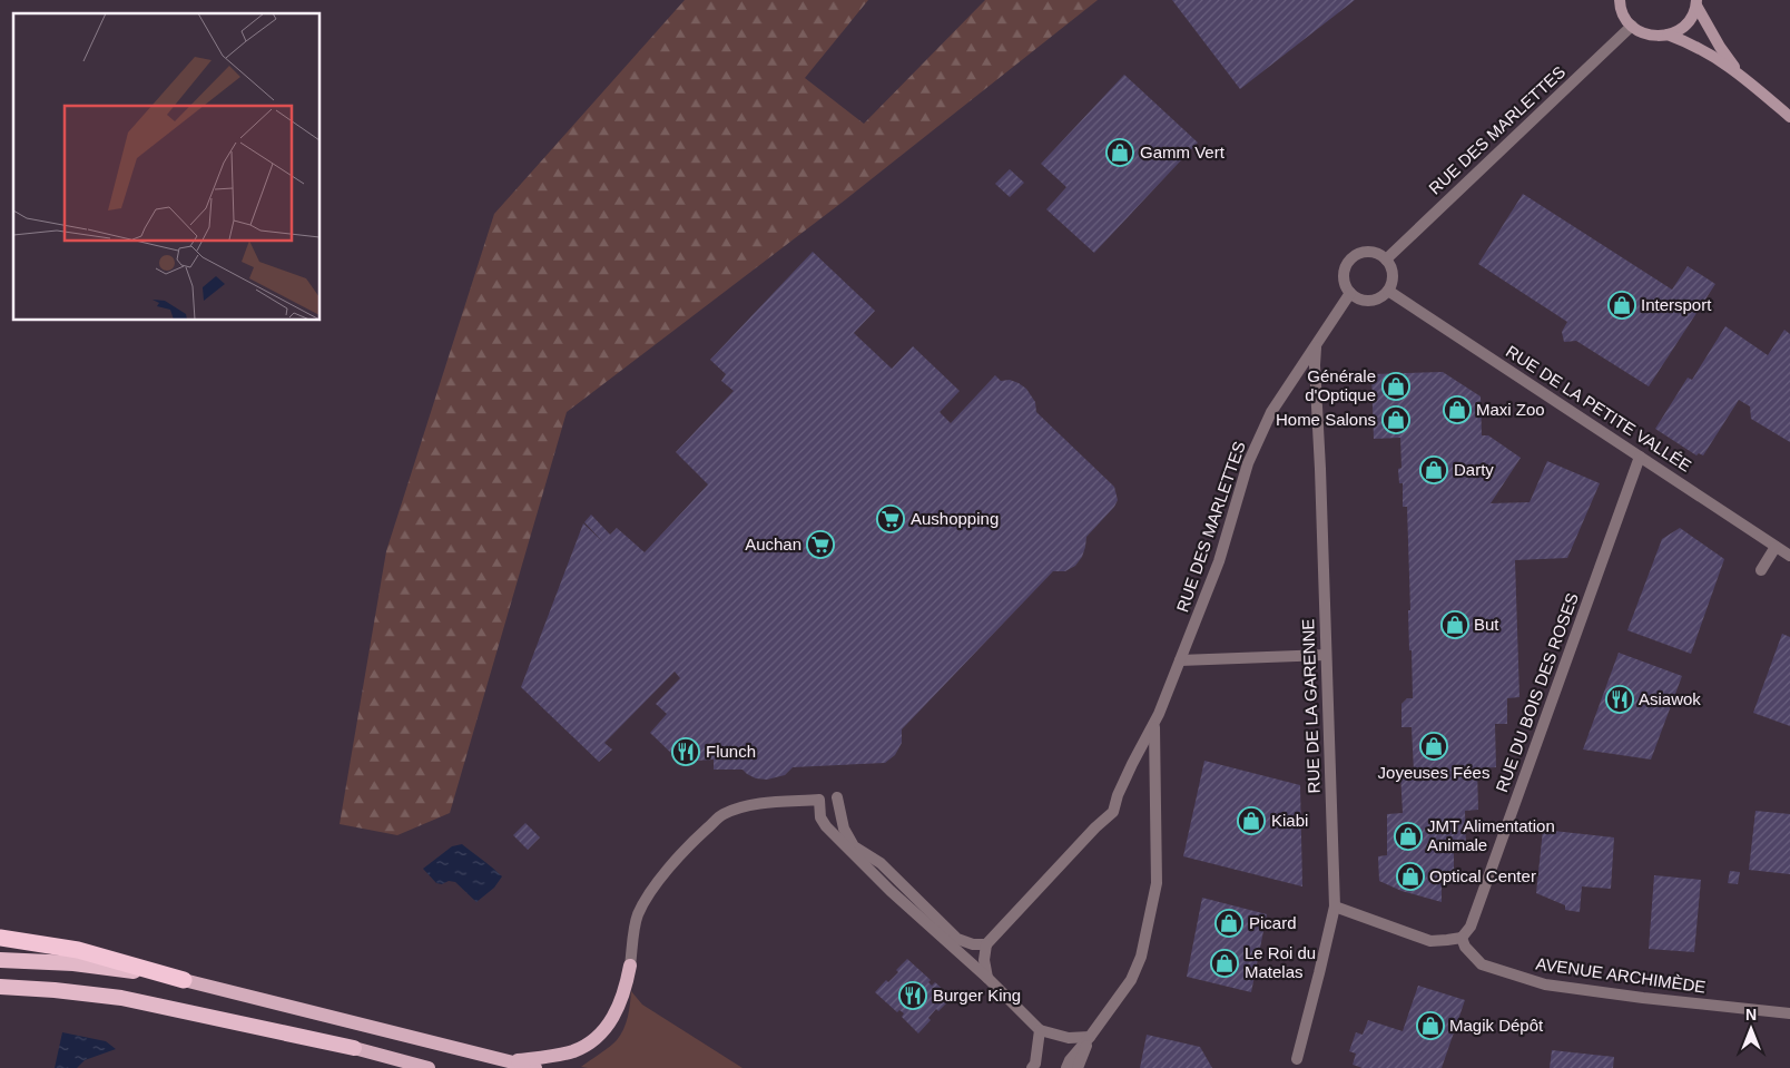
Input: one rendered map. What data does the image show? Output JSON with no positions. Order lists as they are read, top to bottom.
{
  "streets": {
    "street": [
      "RUE DES MARLETTES",
      "RUE DE LA PETITE VALLÉE",
      "RUE DU BOIS DES ROSES",
      "RUE DE LA GARENNE",
      "AVENUE ARCHIMÈDE"
    ]
  },
  "crossings": [
    ["RUE DES MARLETTES", "RUE DE LA PETITE VALLÉE"],
    ["RUE DES MARLETTES", "RUE DE LA GARENNE"],
    ["RUE DE LA PETITE VALLÉE", "RUE DU BOIS DES ROSES"],
    ["RUE DU BOIS DES ROSES", "AVENUE ARCHIMÈDE"]
  ],
  "places": {
    "shop": [
      "Gamm Vert",
      "Intersport",
      "Générale d'Optique",
      "Maxi Zoo",
      "Home Salons",
      "Darty",
      "But",
      "Joyeuses Fées",
      "Kiabi",
      "JMT Alimentation Animale",
      "Optical Center",
      "Picard",
      "Le Roi du Matelas",
      "Magik Dépôt"
    ],
    "supermarket": ["Aushopping", "Auchan"],
    "restaurant": ["Asiawok", "Flunch", "Burger King"]
  },
  "north": "top"
}
